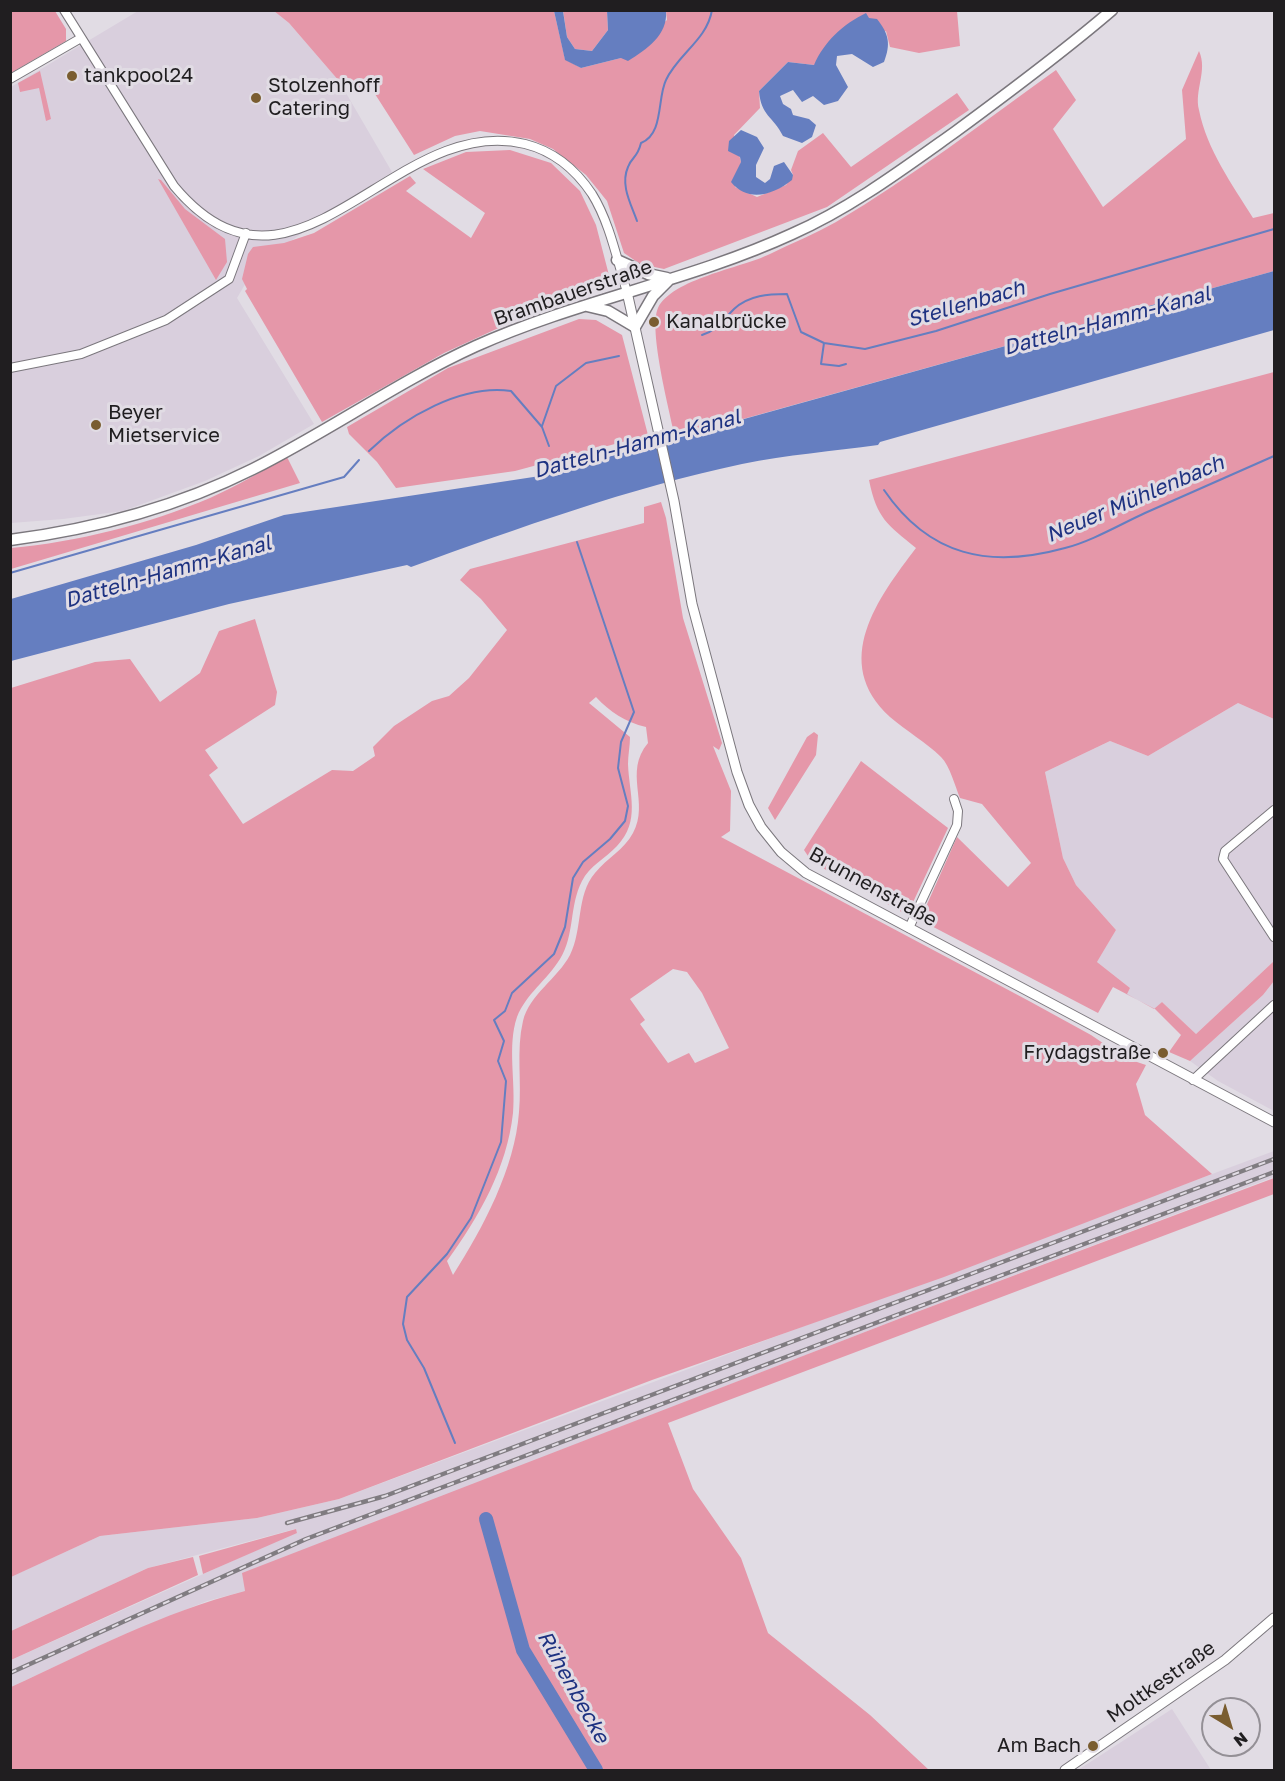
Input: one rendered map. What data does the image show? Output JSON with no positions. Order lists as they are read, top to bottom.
{
  "streets": {
    "main road": ["Brambauerstraße"],
    "street": ["Brunnenstraße", "Moltkestraße"]
  },
  "crossings": [
    ["Brambauerstraße", "Brunnenstraße"]
  ],
  "water": [
    "Stellenbach",
    "Datteln-Hamm-Kanal",
    "Neuer Mühlenbach",
    "Rühenbecke"
  ],
  "places": [
    "tankpool24",
    "Stolzenhoff Catering",
    "Kanalbrücke",
    "Beyer Mietservice",
    "Frydagstraße",
    "Am Bach"
  ],
  "north": "bottom right"
}
